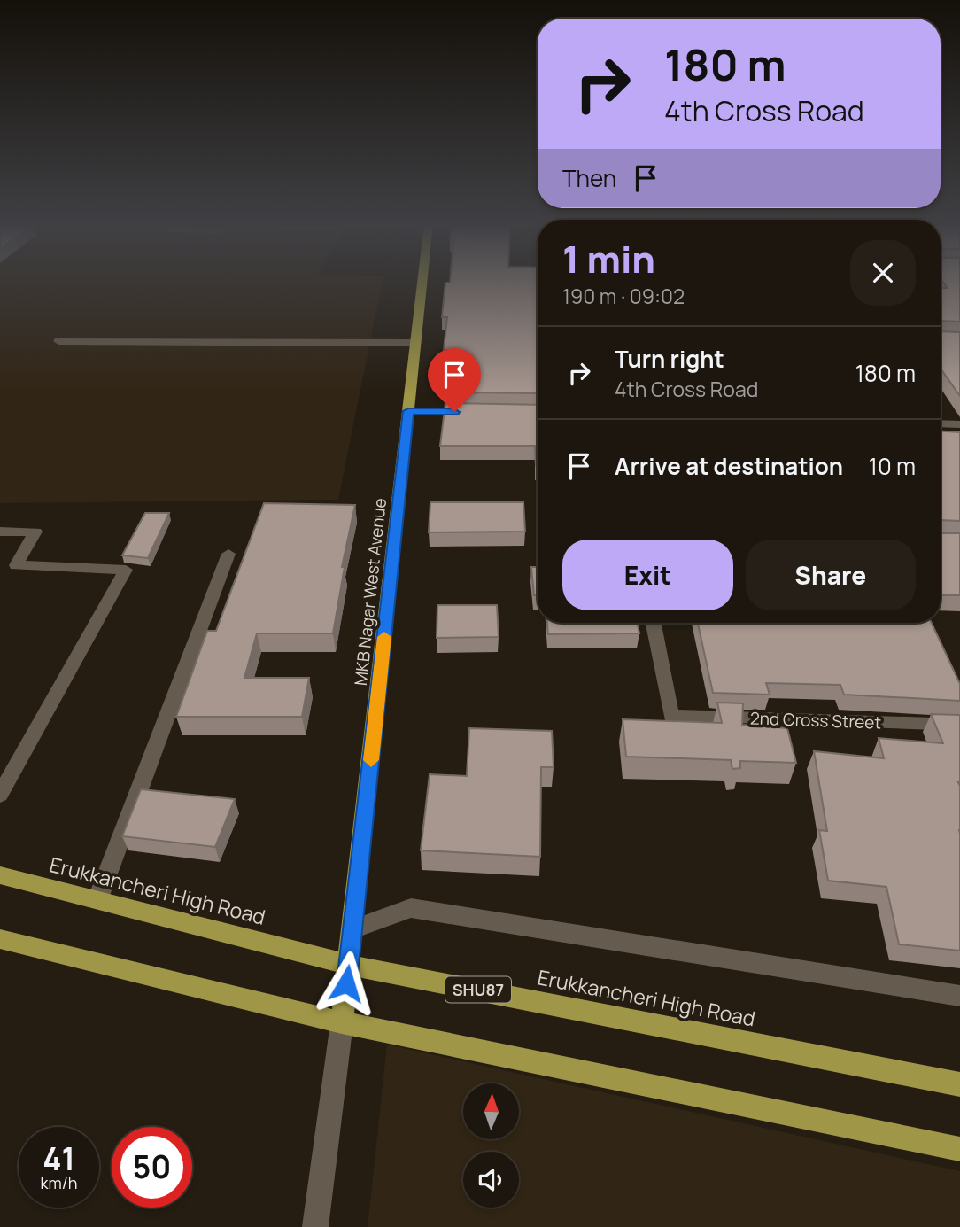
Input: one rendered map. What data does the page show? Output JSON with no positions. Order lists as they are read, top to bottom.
{
  "streets": {
    "main road": ["MKB Nagar West Avenue", "Erukkancheri High Road", "SHU87"],
    "street": ["2nd Cross Street"]
  },
  "crossings": [
    ["MKB Nagar West Avenue", "Erukkancheri High Road"]
  ],
  "north": "top",
  "page": {
    "turn": ["180 m", "4th Cross Road"],
    "then": "Then",
    "heading": ["1 min", "190 m · 09:02"],
    "list": [
      {
        "name": "Turn right",
        "note": "4th Cross Road",
        "value": "180 m"
      },
      {
        "name": "Arrive at destination",
        "value": "10 m"
      }
    ],
    "buttons": ["Exit", "Share"],
    "speed": "41 km/h",
    "limit": "50"
  }
}
